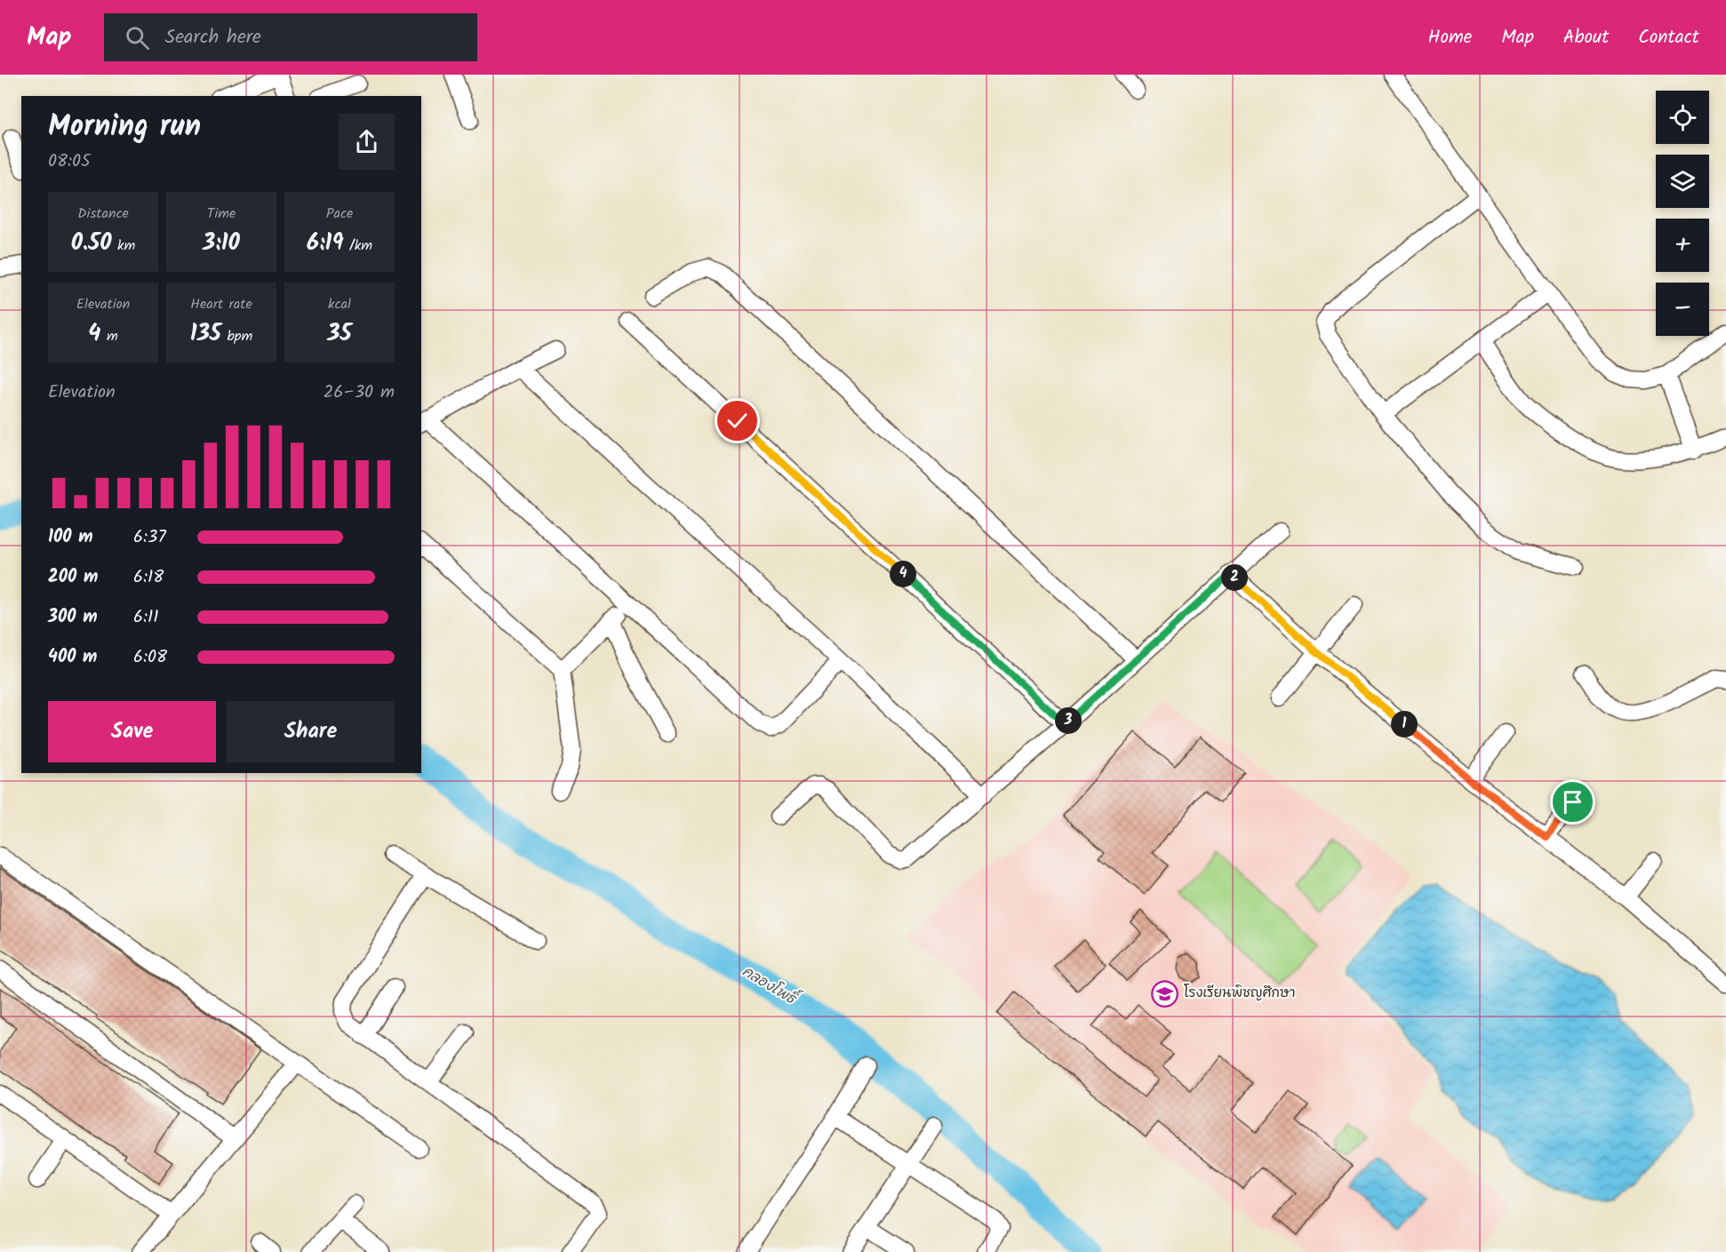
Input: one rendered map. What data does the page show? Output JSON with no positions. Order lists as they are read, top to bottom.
{
  "water": ["คลองโพธิ์"],
  "places": {
    "school or university": ["โรงเรียนพิชญศึกษา"]
  },
  "page": {
    "header": "Map",
    "search": "Search here",
    "nav": [
      "Home",
      "Map",
      "About",
      "Contact"
    ],
    "map_buttons": ["+", "−"],
    "heading": ["Morning run", "08:05"],
    "stats": [
      ["Distance", "0.50 km"],
      ["Time", "3:10"],
      ["Pace", "6:19 /km"],
      ["Elevation", "4 m"],
      ["Heart rate", "135 bpm"],
      ["kcal", "35"]
    ],
    "chart": ["Elevation", "26–30 m"],
    "list": [
      {
        "name": "100 m",
        "note": "6:37"
      },
      {
        "name": "200 m",
        "note": "6:18"
      },
      {
        "name": "300 m",
        "note": "6:11"
      },
      {
        "name": "400 m",
        "note": "6:08"
      }
    ],
    "pins": [
      "4",
      "2",
      "3",
      "1"
    ],
    "buttons": ["Save", "Share"]
  }
}
